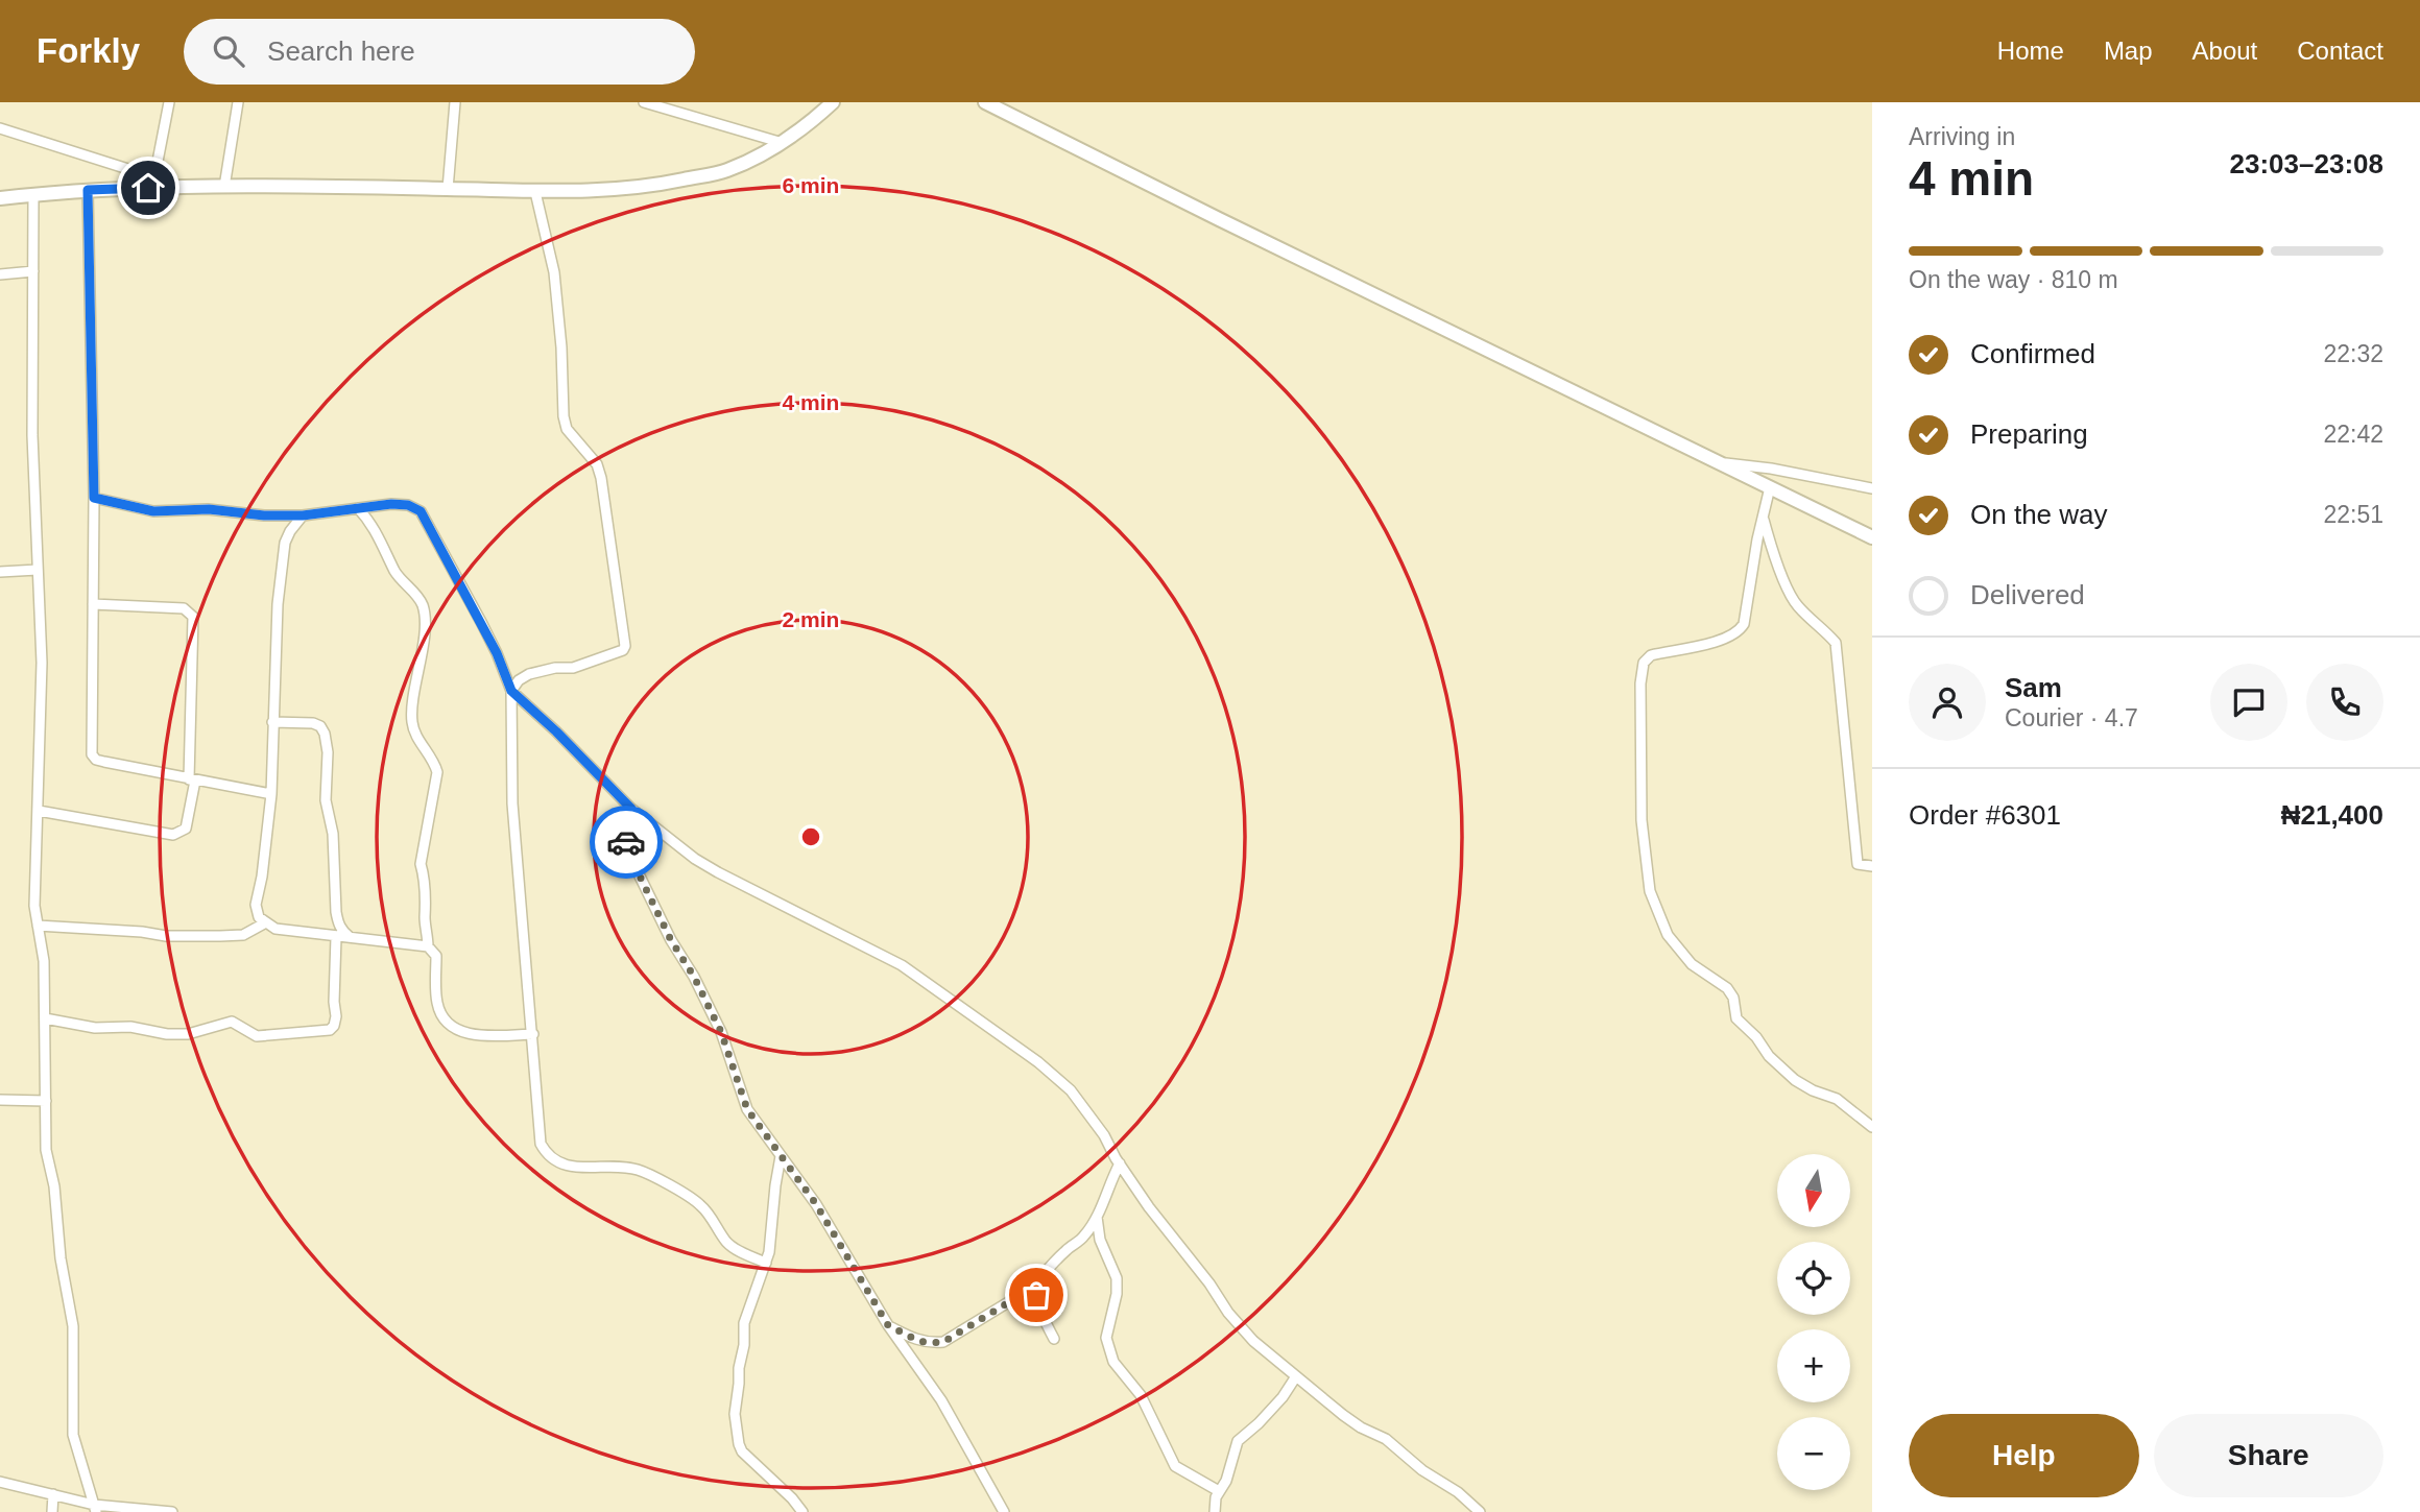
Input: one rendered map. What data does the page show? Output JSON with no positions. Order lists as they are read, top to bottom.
{
  "north": "bottom",
  "page": {
    "header": "Forkly",
    "search": "Search here",
    "nav": [
      "Home",
      "Map",
      "About",
      "Contact"
    ],
    "heading": ["4 min", "Arriving in", "23:03–23:08"],
    "panel": [
      "Sam",
      "Courier · 4.7",
      "Order #6301",
      "₦21,400"
    ],
    "bar": "On the way · 810 m",
    "list": [
      ["Confirmed", "22:32"],
      ["Preparing", "22:42"],
      ["On the way", "22:51"],
      "Delivered"
    ],
    "map_buttons": ["+", "−"],
    "buttons": ["Help", "Share"]
  },
  "rings": ["6 min", "4 min", "2 min"]
}
